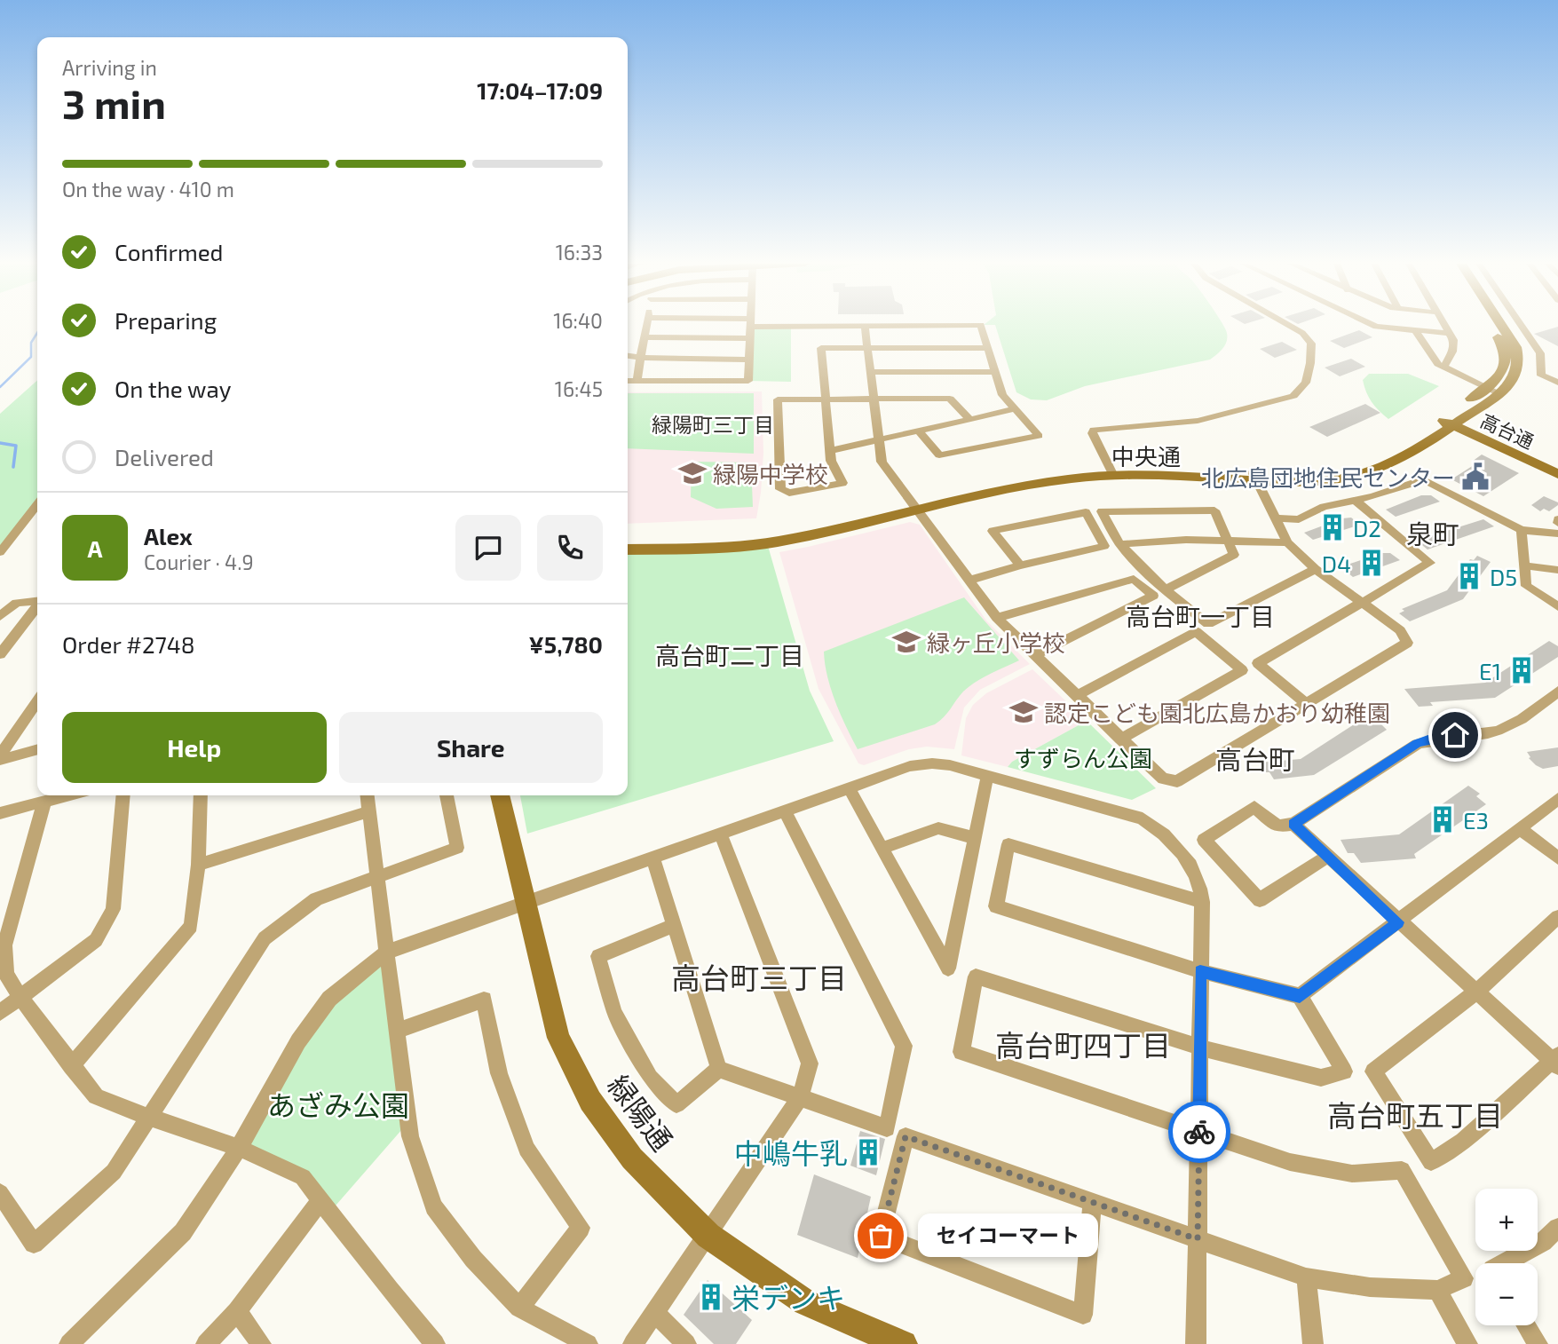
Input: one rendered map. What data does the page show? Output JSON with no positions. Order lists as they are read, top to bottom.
{
  "streets": {
    "street": ["高台通", "中央通", "緑陽通"]
  },
  "crossings": [
    ["高台通", "中央通"]
  ],
  "districts": [
    "緑陽町三丁目",
    "泉町",
    "高台町一丁目",
    "高台町二丁目",
    "高台町",
    "高台町三丁目",
    "高台町四丁目",
    "高台町五丁目"
  ],
  "parks": ["すずらん公園", "あざみ公園"],
  "places": {
    "school or university": ["緑陽中学校", "緑ヶ丘小学校", "認定こども園北広島かおり幼稚園"],
    "public building": ["北広島団地住民センター"],
    "building": [
      "D2",
      "D4",
      "D5",
      "E1",
      "E3",
      "中嶋牛乳",
      "栄デンキ"
    ],
    "other": ["セイコーマート"]
  },
  "page": {
    "heading": ["3 min", "Arriving in", "17:04–17:09"],
    "panel": [
      "Alex",
      "Courier · 4.9",
      "Order #2748",
      "¥5,780"
    ],
    "bar": "On the way · 410 m",
    "list": [
      ["Confirmed", "16:33"],
      ["Preparing", "16:40"],
      ["On the way", "16:45"],
      "Delivered"
    ],
    "round": "A",
    "buttons": ["Help", "Share"],
    "map_buttons": ["+", "−"],
    "bubble": "セイコーマート"
  }
}
